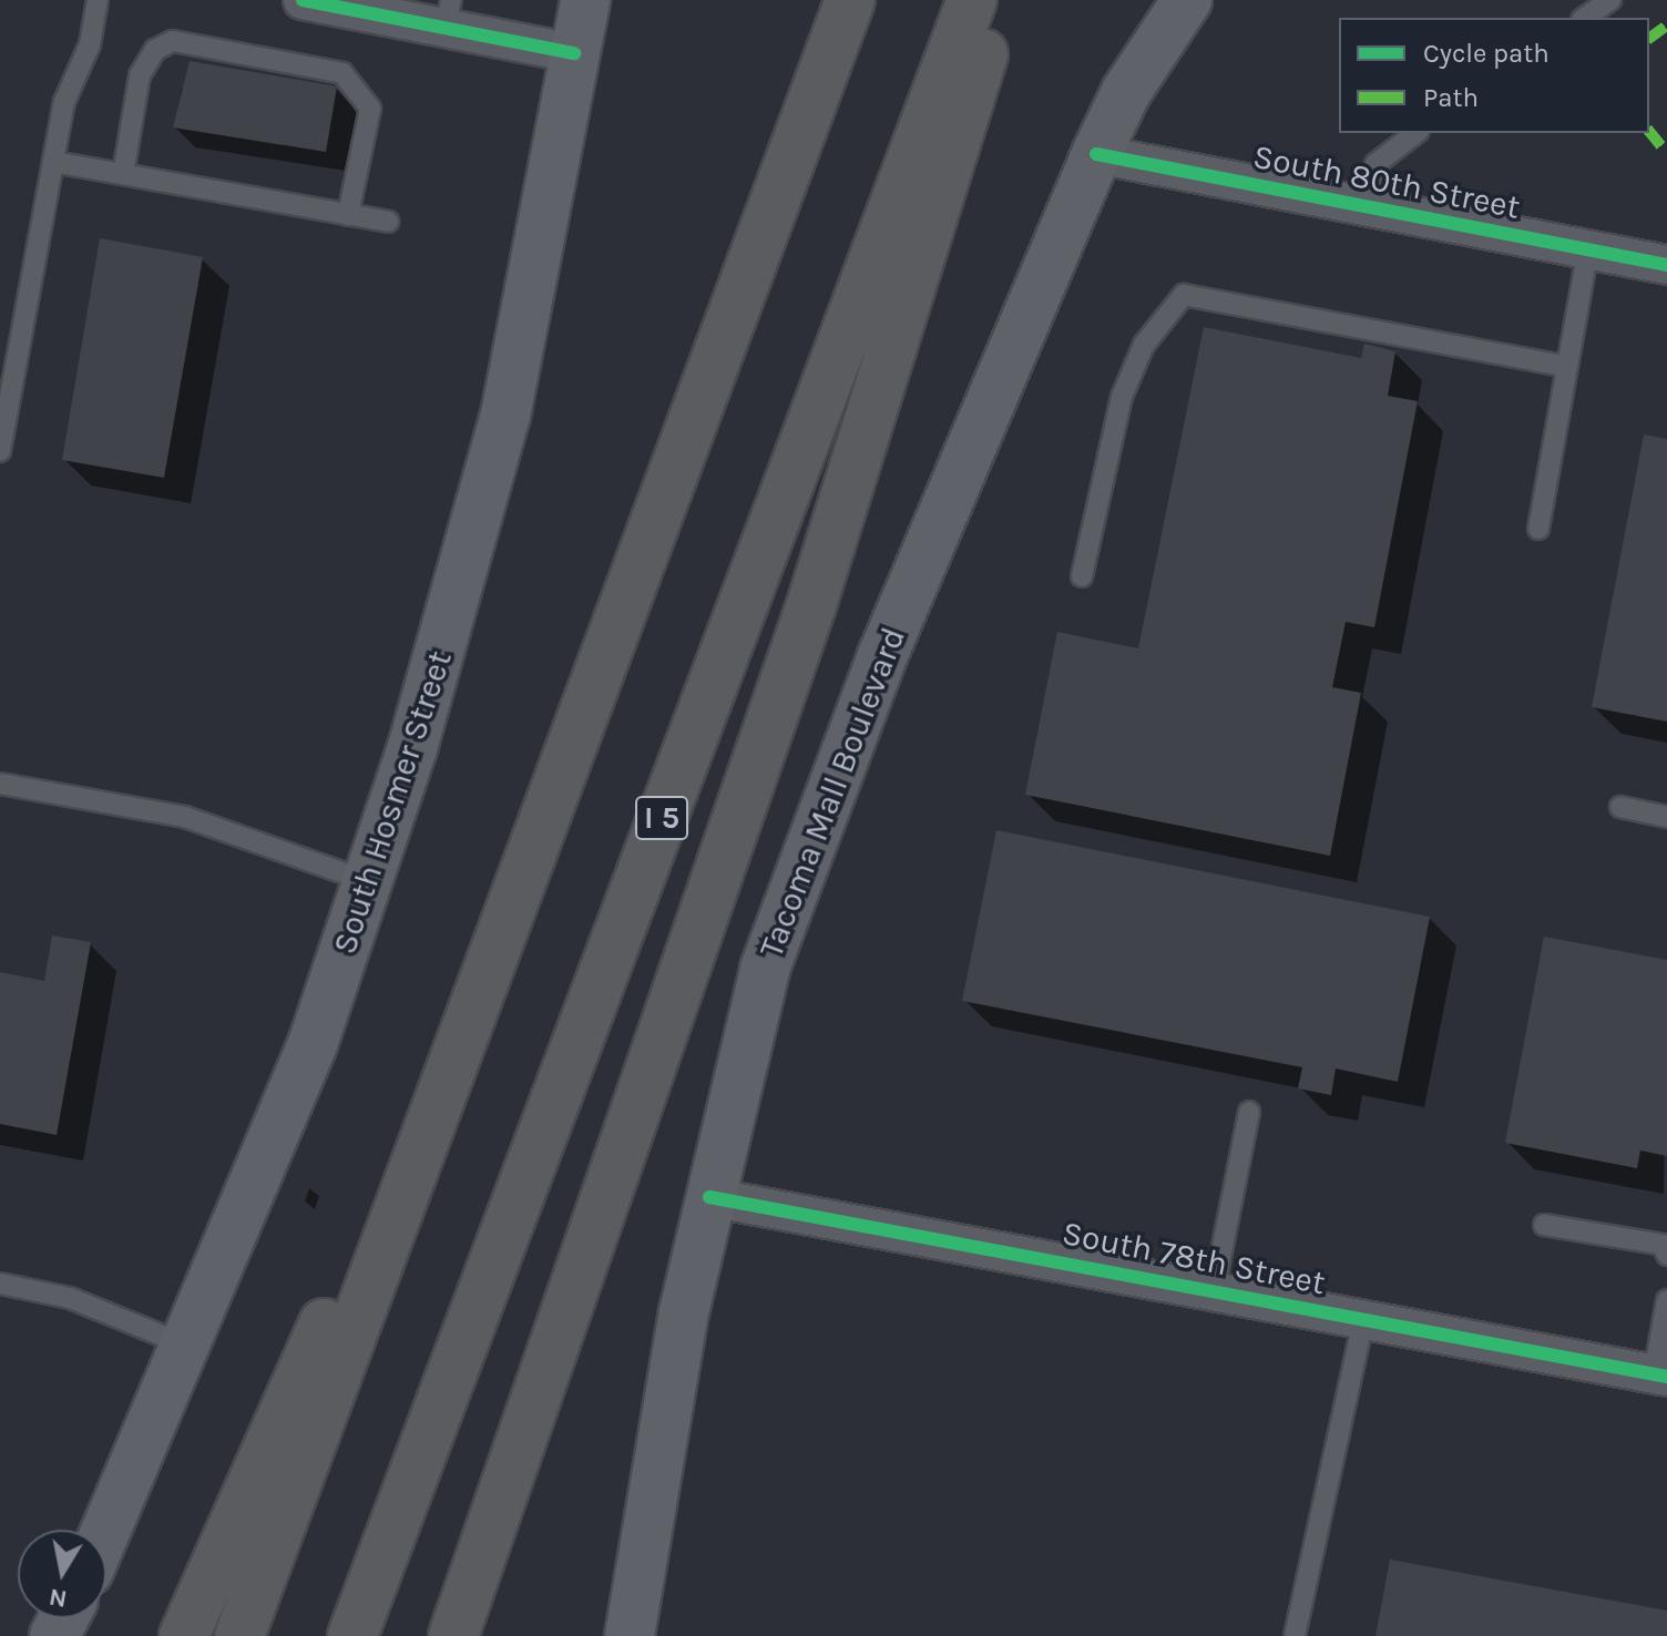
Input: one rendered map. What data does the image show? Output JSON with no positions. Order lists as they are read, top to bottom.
{
  "streets": {
    "highway": ["I 5"],
    "main road": ["Tacoma Mall Boulevard", "South Hosmer Street"],
    "street": ["South 80th Street", "South 78th Street"]
  },
  "crossings": [
    ["South 80th Street", "Tacoma Mall Boulevard"],
    ["Tacoma Mall Boulevard", "South 78th Street"]
  ],
  "legend": ["Cycle path", "Path"],
  "north": "bottom"
}
